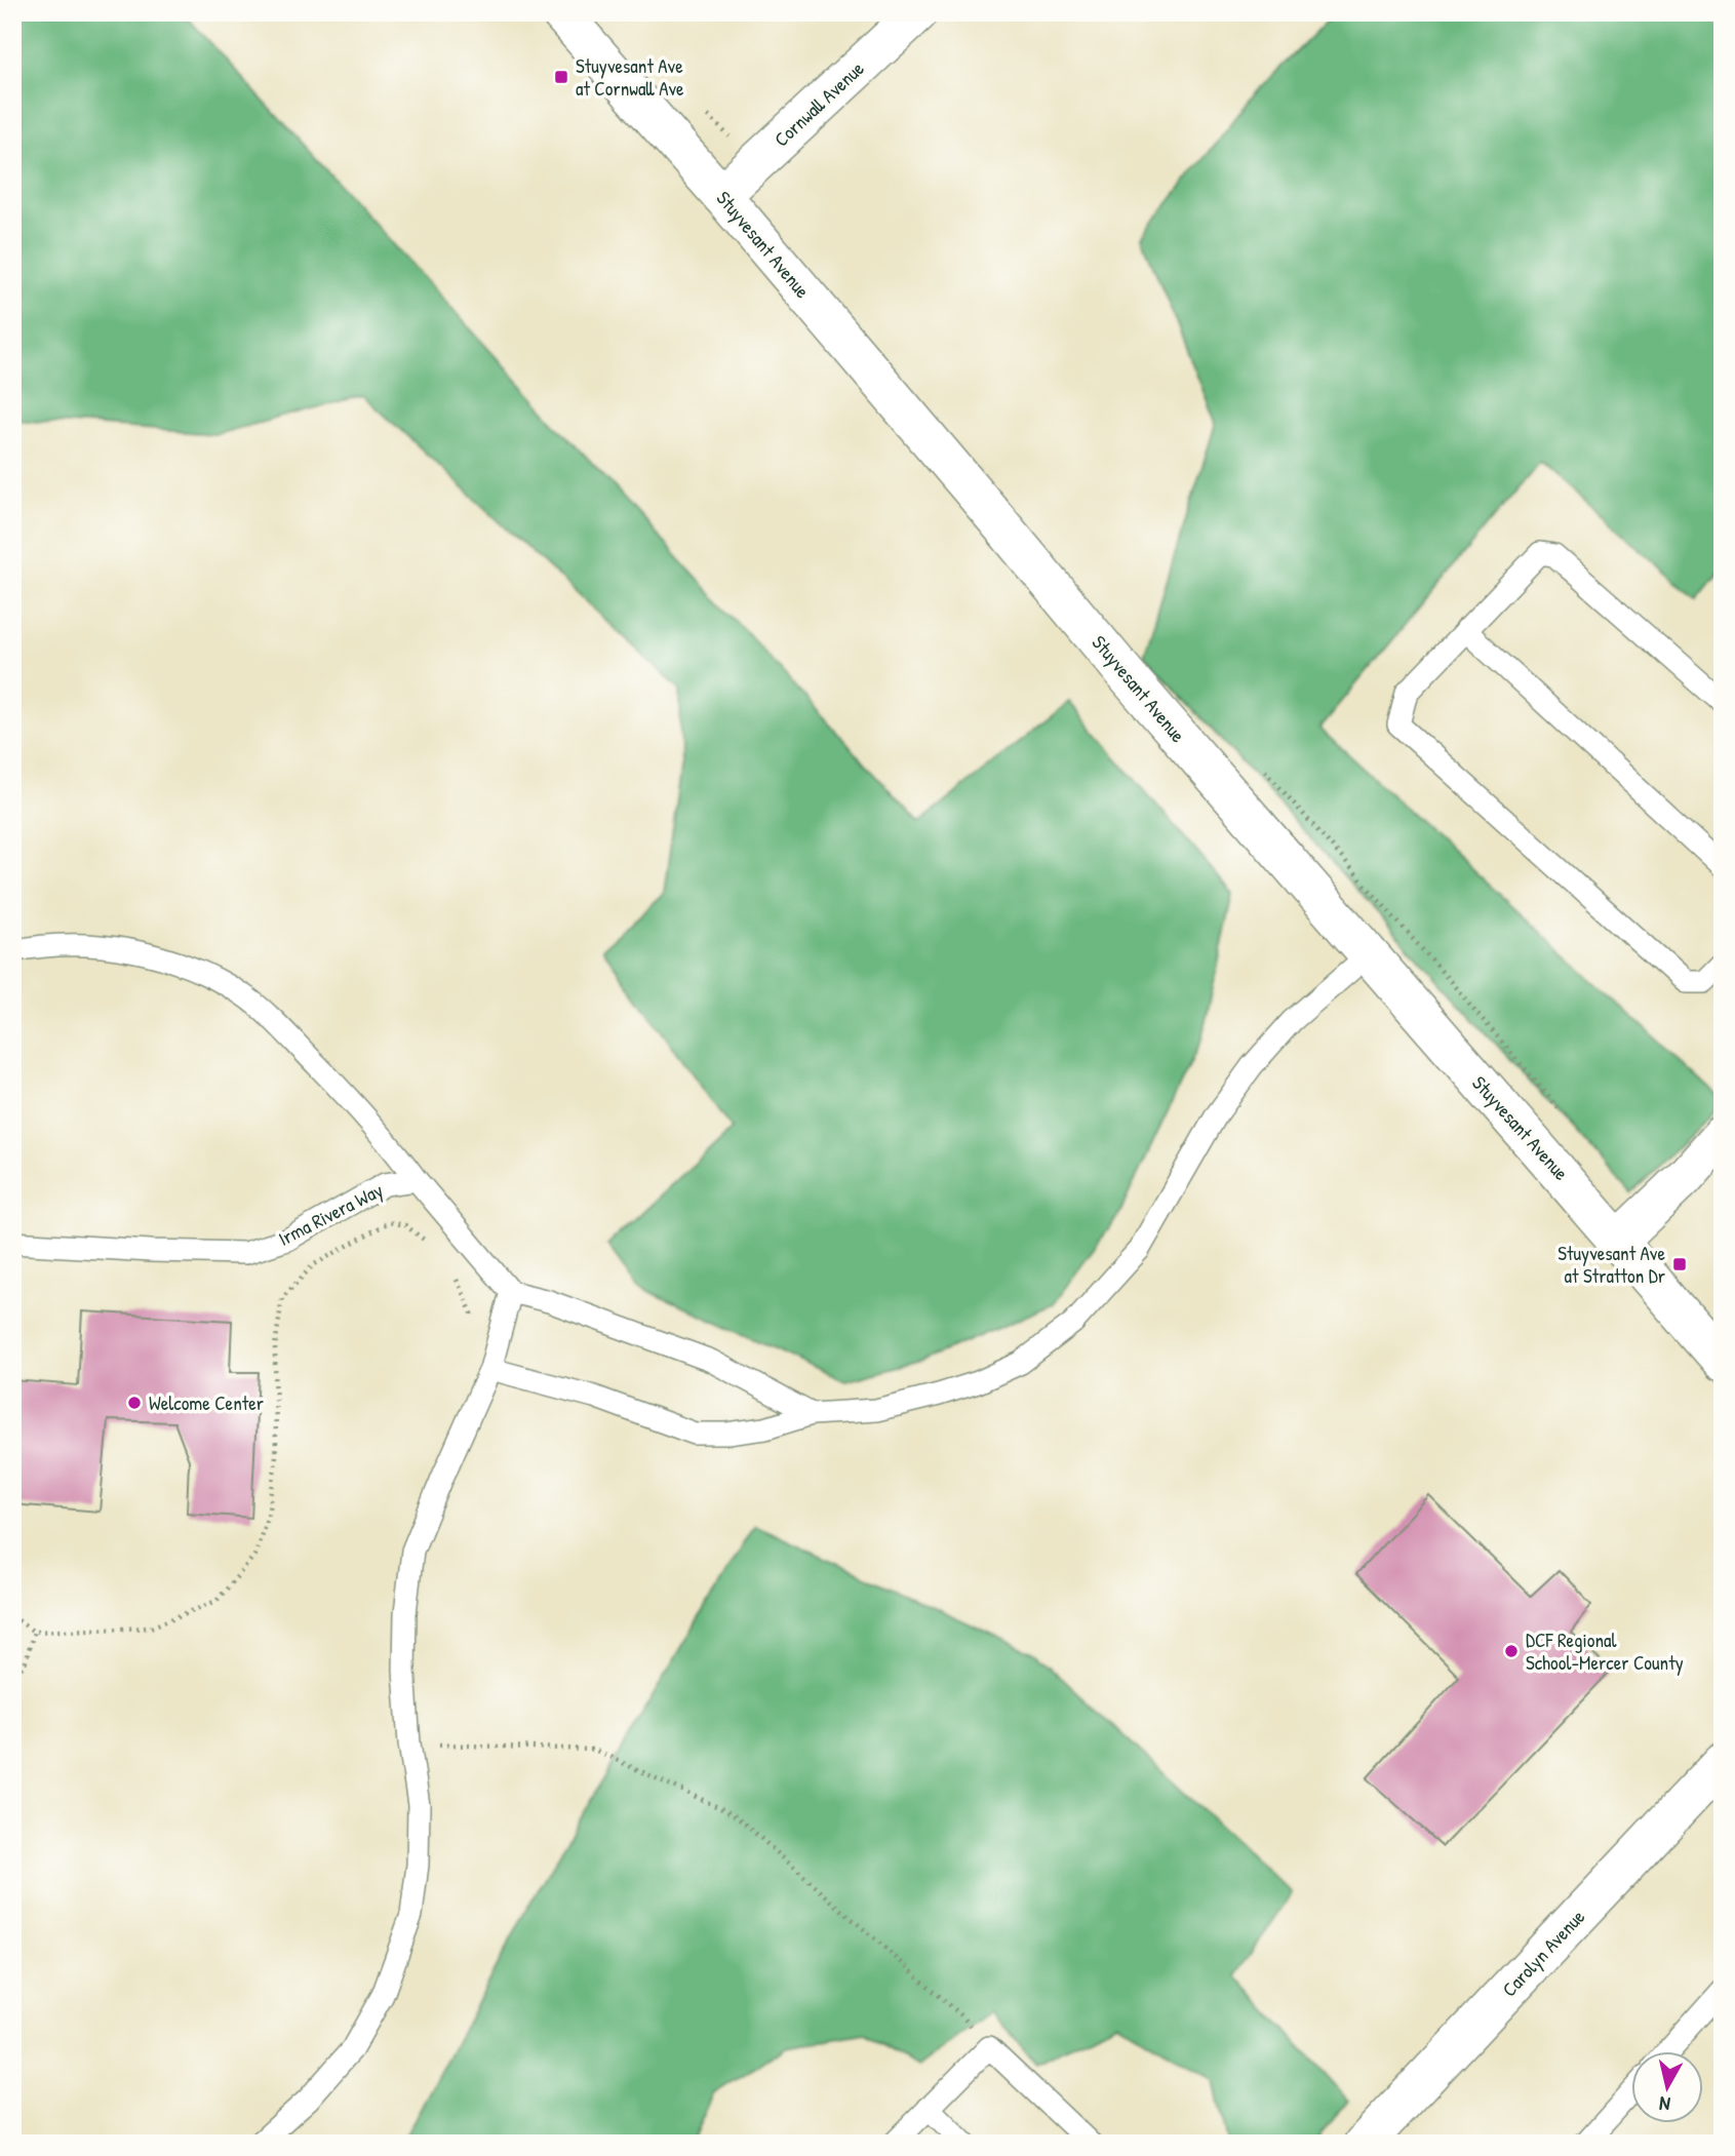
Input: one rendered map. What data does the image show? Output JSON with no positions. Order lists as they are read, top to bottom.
{
  "streets": {
    "street": ["Cornwall Avenue", "Stuyvesant Avenue", "Carolyn Avenue"],
    "lane": ["Irma Rivera Way"]
  },
  "crossings": [
    ["Cornwall Avenue", "Stuyvesant Avenue"]
  ],
  "places": {
    "transit": ["Stuyvesant Ave at Cornwall Ave", "Stuyvesant Ave at Stratton Dr"],
    "other": ["Welcome Center", "DCF Regional School-Mercer County"]
  },
  "north": "bottom"
}
